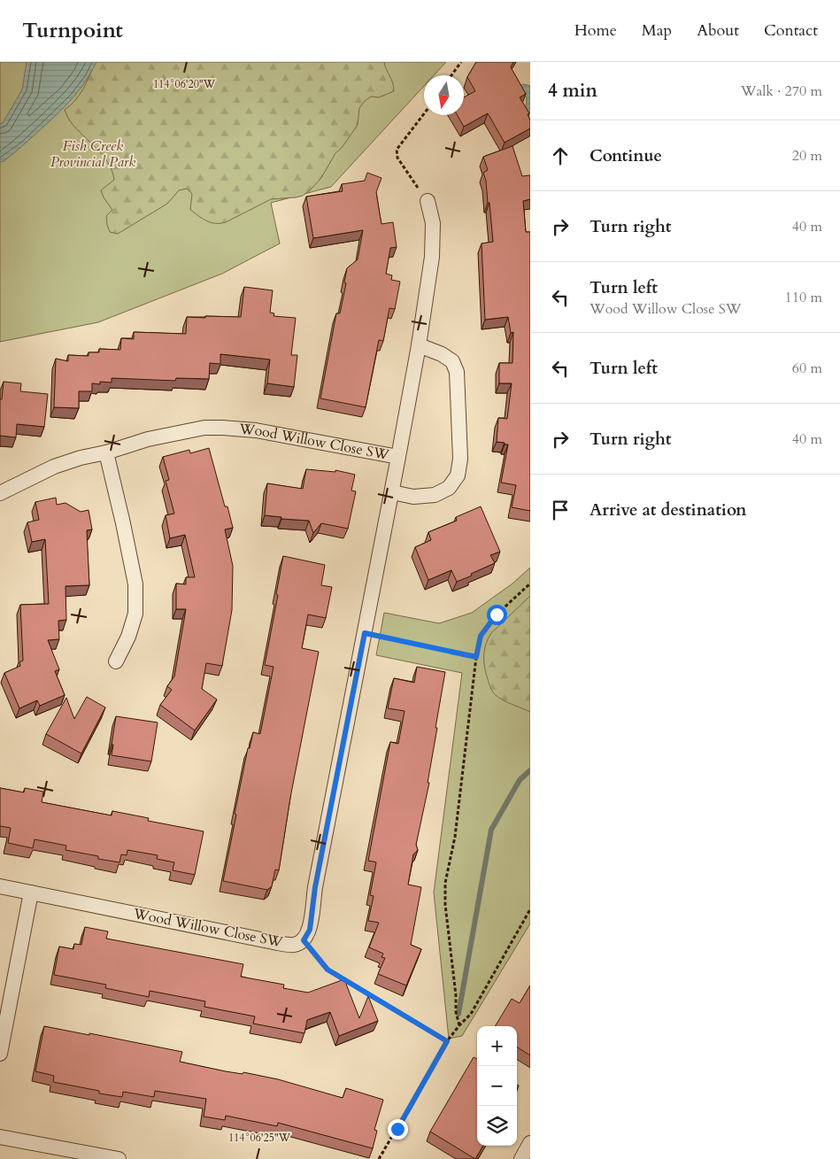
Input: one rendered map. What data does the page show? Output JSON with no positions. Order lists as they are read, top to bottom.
{
  "streets": {
    "street": ["Wood Willow Close SW"]
  },
  "parks": ["Fish Creek Provincial Park"],
  "north": "bottom",
  "page": {
    "header": "Turnpoint",
    "nav": [
      "Home",
      "Map",
      "About",
      "Contact"
    ],
    "heading": ["4 min", "Walk · 270 m"],
    "list": [
      ["Continue", "20 m"],
      ["Turn right", "40 m"],
      ["Turn left", "Wood Willow Close SW", "110 m"],
      ["Turn left", "60 m"],
      ["Turn right", "40 m"],
      "Arrive at destination"
    ],
    "map_buttons": ["+", "−"]
  },
  "coordinates": ["114°06'20\"W", "114°06'25\"W"]
}
